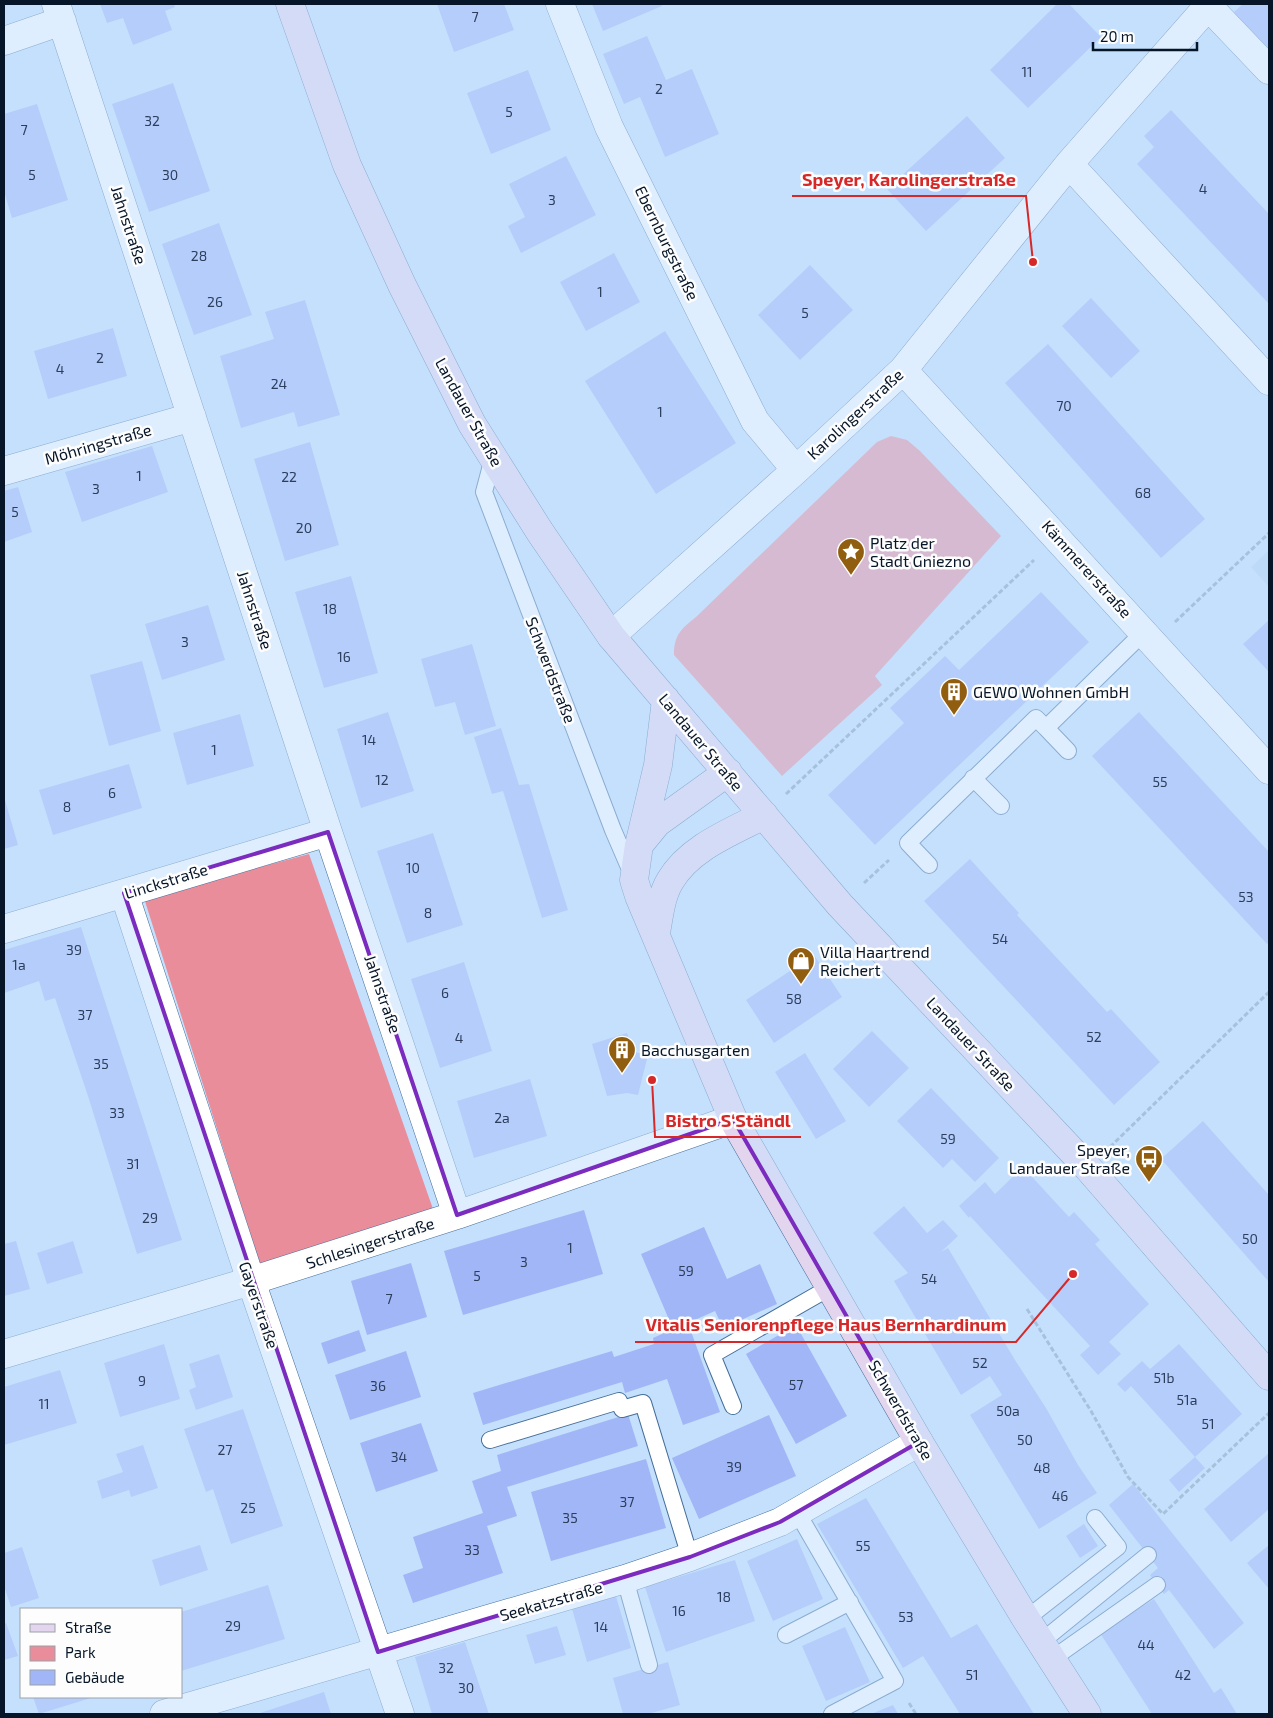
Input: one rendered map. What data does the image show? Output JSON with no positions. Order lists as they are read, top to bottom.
{
  "streets": {
    "main road": ["Landauer Straße", "Schwerdstraße"],
    "street": [
      "Jahnstraße",
      "Ebernburgstraße",
      "Karolingerstraße",
      "Möhringstraße",
      "Kämmererstraße",
      "Linckstraße",
      "Schlesingerstraße",
      "Gayerstraße",
      "Seekatzstraße"
    ]
  },
  "crossings": [
    ["Jahnstraße", "Möhringstraße"],
    ["Jahnstraße", "Linckstraße"],
    ["Jahnstraße", "Schlesingerstraße"],
    ["Ebernburgstraße", "Karolingerstraße"],
    ["Landauer Straße", "Karolingerstraße"],
    ["Landauer Straße", "Schwerdstraße"],
    ["Karolingerstraße", "Kämmererstraße"],
    ["Schwerdstraße", "Schlesingerstraße"],
    ["Schwerdstraße", "Seekatzstraße"],
    ["Linckstraße", "Gayerstraße"],
    ["Schlesingerstraße", "Gayerstraße"],
    ["Gayerstraße", "Seekatzstraße"]
  ],
  "places": {
    "other": ["Speyer, Karolingerstraße", "Bistro S‘Ständl", "Vitalis Seniorenpflege Haus Bernhardinum"],
    "place": ["Platz der Stadt Gniezno"],
    "building": ["GEWO Wohnen GmbH", "Bacchusgarten"],
    "shop": ["Villa Haartrend Reichert"],
    "bus stop": ["Speyer, Landauer Straße"]
  },
  "house_numbers": [
    "7",
    "11",
    "2",
    "5",
    "32",
    "7",
    "5",
    "30",
    "4",
    "3",
    "28",
    "1",
    "26",
    "5",
    "2",
    "4",
    "24",
    "70",
    "1",
    "1",
    "22",
    "3",
    "68",
    "5",
    "20",
    "18",
    "3",
    "16",
    "14",
    "1",
    "12",
    "55",
    "6",
    "8",
    "10",
    "53",
    "8",
    "54",
    "39",
    "1a",
    "6",
    "58",
    "37",
    "52",
    "4",
    "35",
    "33",
    "2a",
    "59",
    "31",
    "29",
    "50",
    "1",
    "3",
    "59",
    "5",
    "54",
    "7",
    "52",
    "51b",
    "9",
    "57",
    "36",
    "51a",
    "11",
    "50a",
    "51",
    "50",
    "27",
    "34",
    "39",
    "48",
    "46",
    "37",
    "25",
    "35",
    "55",
    "33",
    "18",
    "16",
    "53",
    "29",
    "14",
    "44",
    "32",
    "51",
    "42",
    "30"
  ],
  "legend": ["Straße", "Park", "Gebäude"],
  "scale_bar": "20 m"
}
